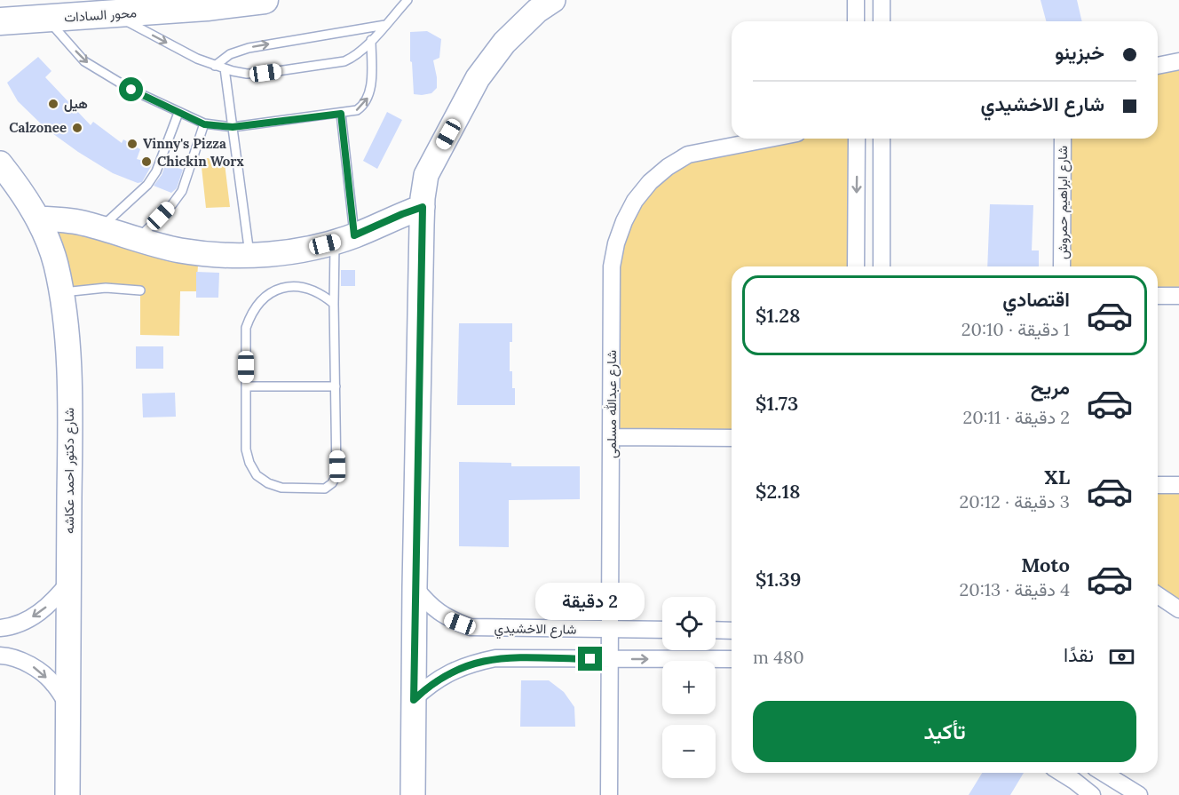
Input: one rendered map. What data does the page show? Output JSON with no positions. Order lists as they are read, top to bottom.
{
  "streets": {
    "main road": ["محور السادات"],
    "street": [
      "شارع ابراهيم حمروش",
      "شارع عبدالله مسلمى",
      "شارع دكتور احمد عكاشه",
      "شارع الاخشيدي"
    ]
  },
  "crossings": [
    ["شارع عبدالله مسلمى", "شارع الاخشيدي"]
  ],
  "places": [
    "هيل",
    "Calzonee",
    "Vinny's Pizza",
    "Chickin Worx"
  ],
  "page": {
    "banner": ["خبزينو", "شارع الاخشيدي"],
    "list": [
      {
        "name": "اقتصادي",
        "note": "1 دقيقة · 20:10",
        "value": "$1.28"
      },
      {
        "name": "مريح",
        "note": "2 دقيقة · 20:11",
        "value": "$1.73"
      },
      {
        "name": "XL",
        "note": "3 دقيقة · 20:12",
        "value": "$2.18"
      },
      {
        "name": "Moto",
        "note": "4 دقيقة · 20:13",
        "value": "$1.39"
      }
    ],
    "bubble": "2 دقيقة",
    "map_buttons": ["+", "−"],
    "pay": ["نقدًا", "480 m"],
    "buttons": "تأكيد"
  }
}
